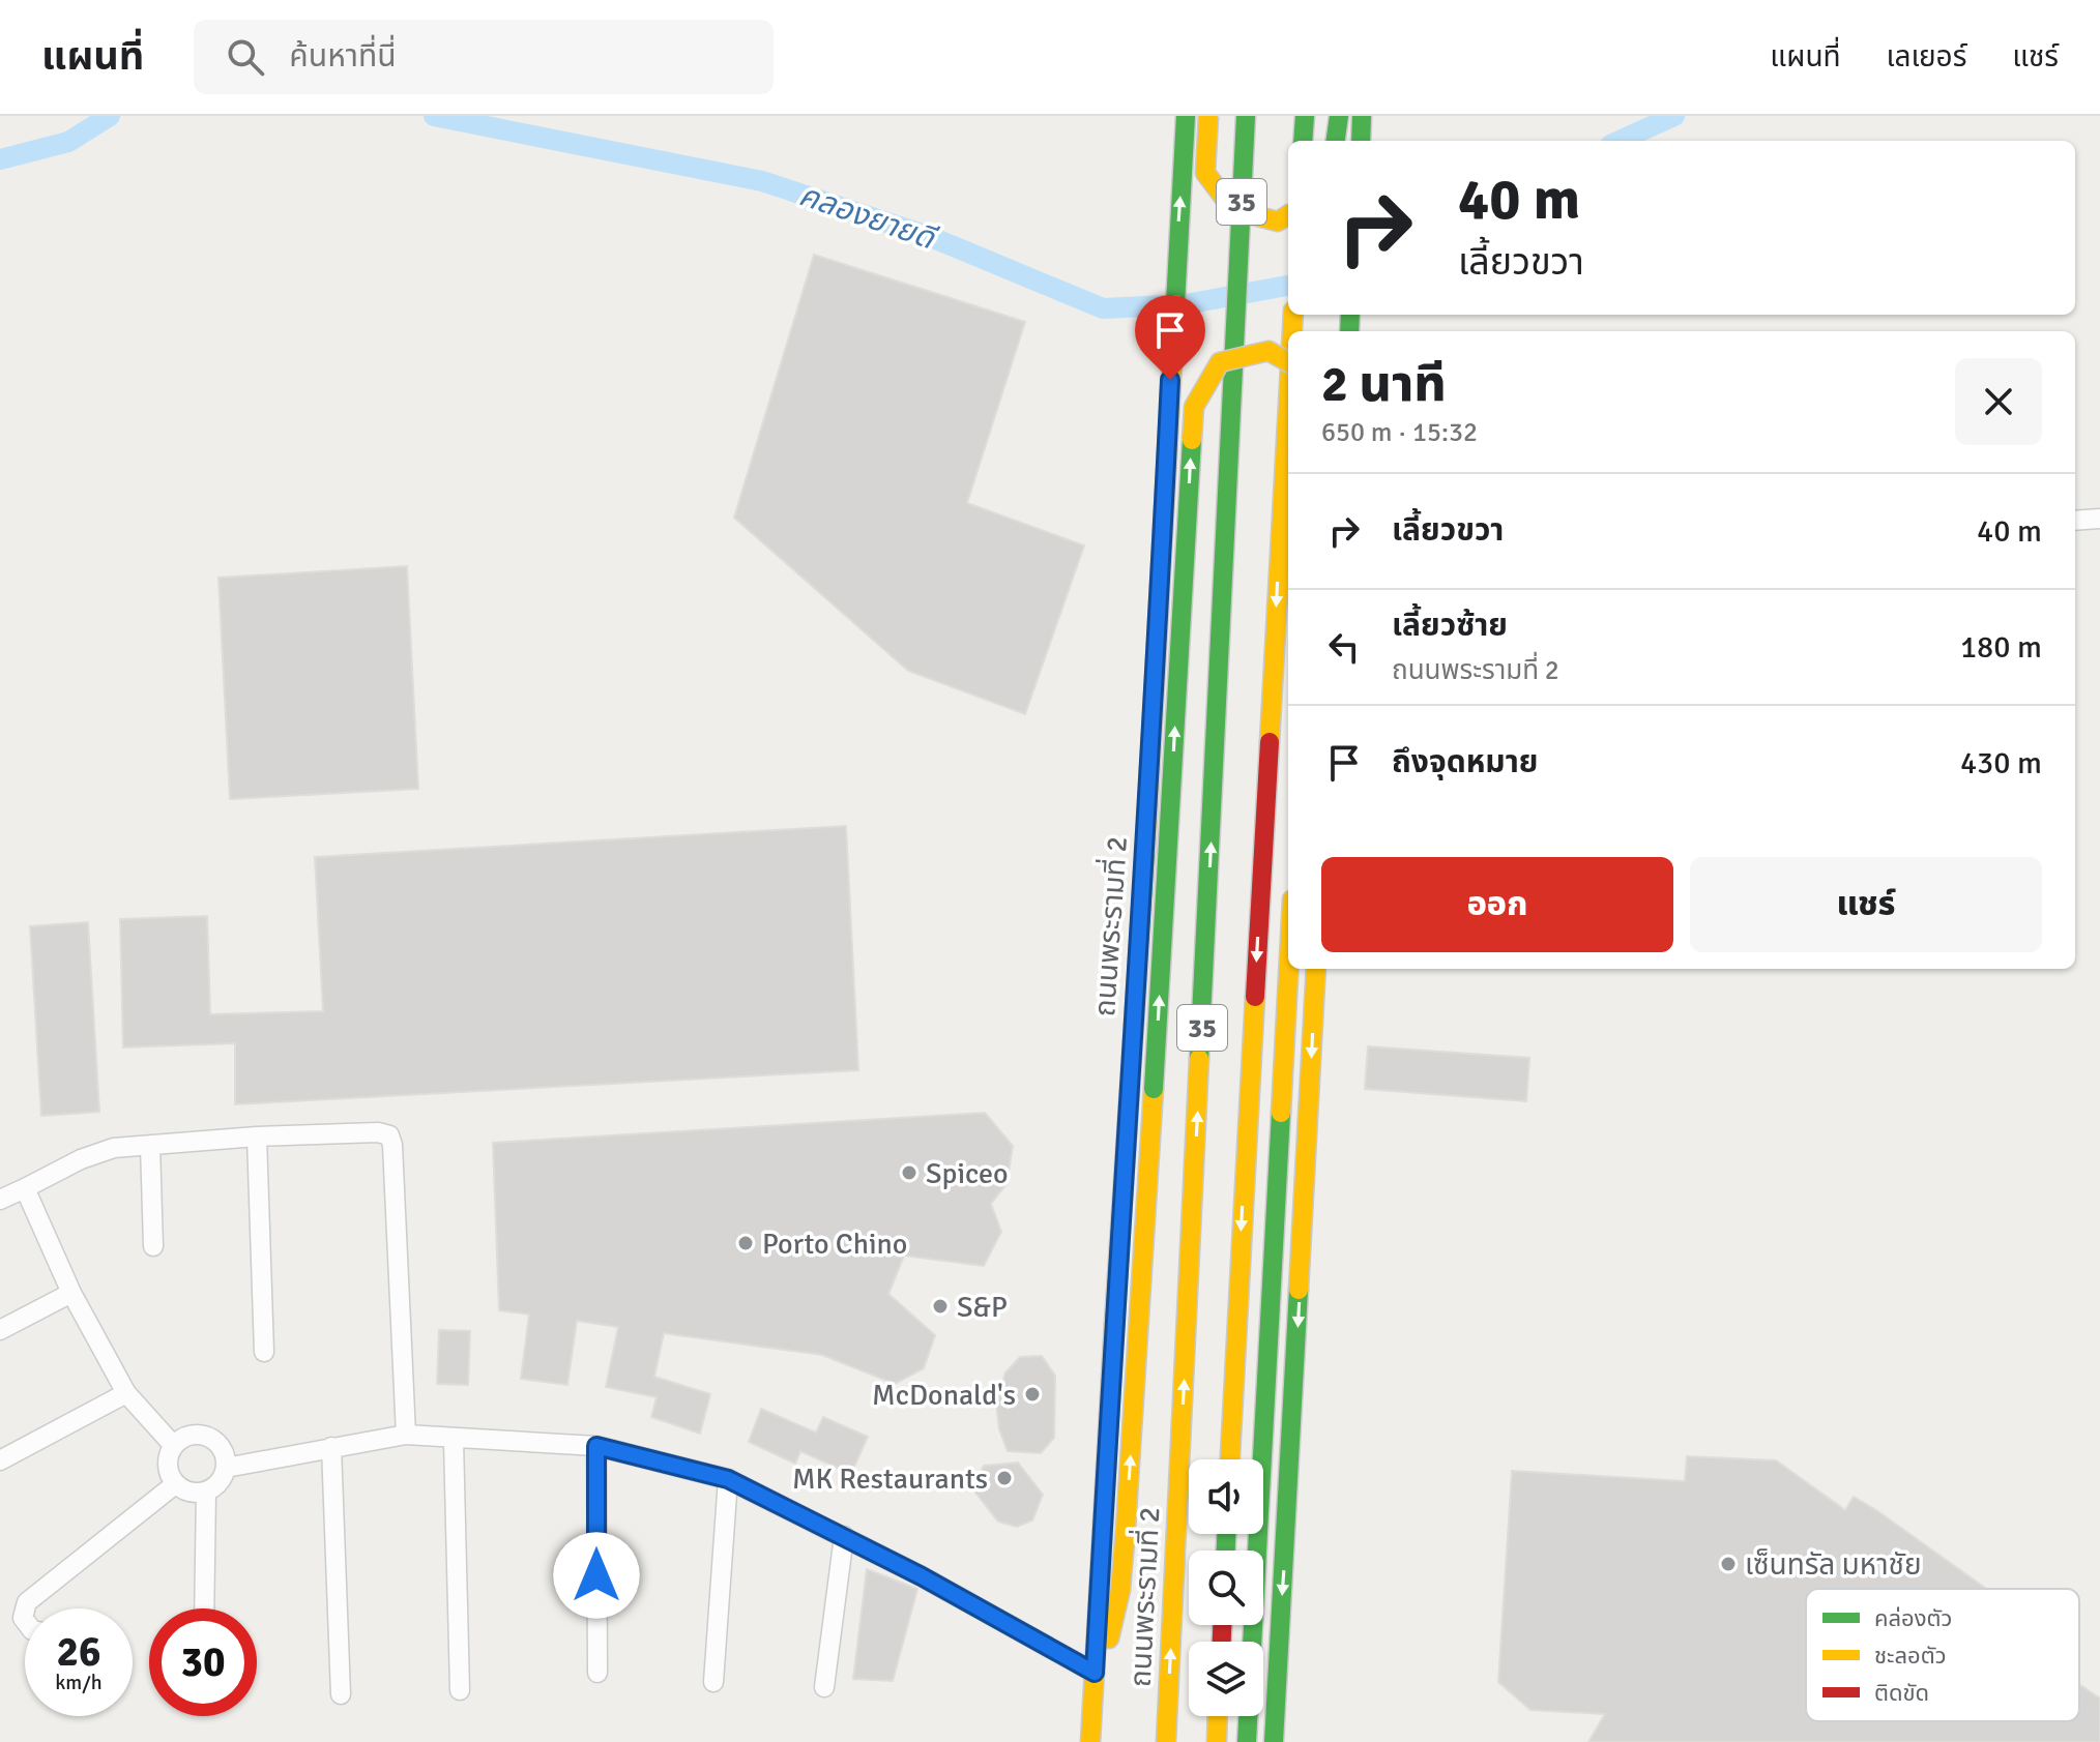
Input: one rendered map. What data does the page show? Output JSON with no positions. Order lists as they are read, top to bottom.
{
  "streets": {
    "main road": ["35", "ถนนพระรามที่ 2"]
  },
  "water": ["คลองยายดี"],
  "places": [
    "Spiceo",
    "Porto Chino",
    "S&P",
    "McDonald's",
    "MK Restaurants",
    "เซ็นทรัล มหาชัย"
  ],
  "legend": ["คล่องตัว", "ชะลอตัว", "ติดขัด"],
  "page": {
    "header": "แผนที่",
    "search": "ค้นหาที่นี่",
    "nav": ["แผนที่", "เลเยอร์", "แชร์"],
    "turn": ["40 m", "เลี้ยวขวา"],
    "heading": ["2 นาที", "650 m · 15:32"],
    "list": [
      {
        "name": "เลี้ยวขวา",
        "value": "40 m"
      },
      {
        "name": "เลี้ยวซ้าย",
        "note": "ถนนพระรามที่ 2",
        "value": "180 m"
      },
      {
        "name": "ถึงจุดหมาย",
        "value": "430 m"
      }
    ],
    "buttons": ["ออก", "แชร์"],
    "speed": "26 km/h",
    "limit": "30"
  }
}
